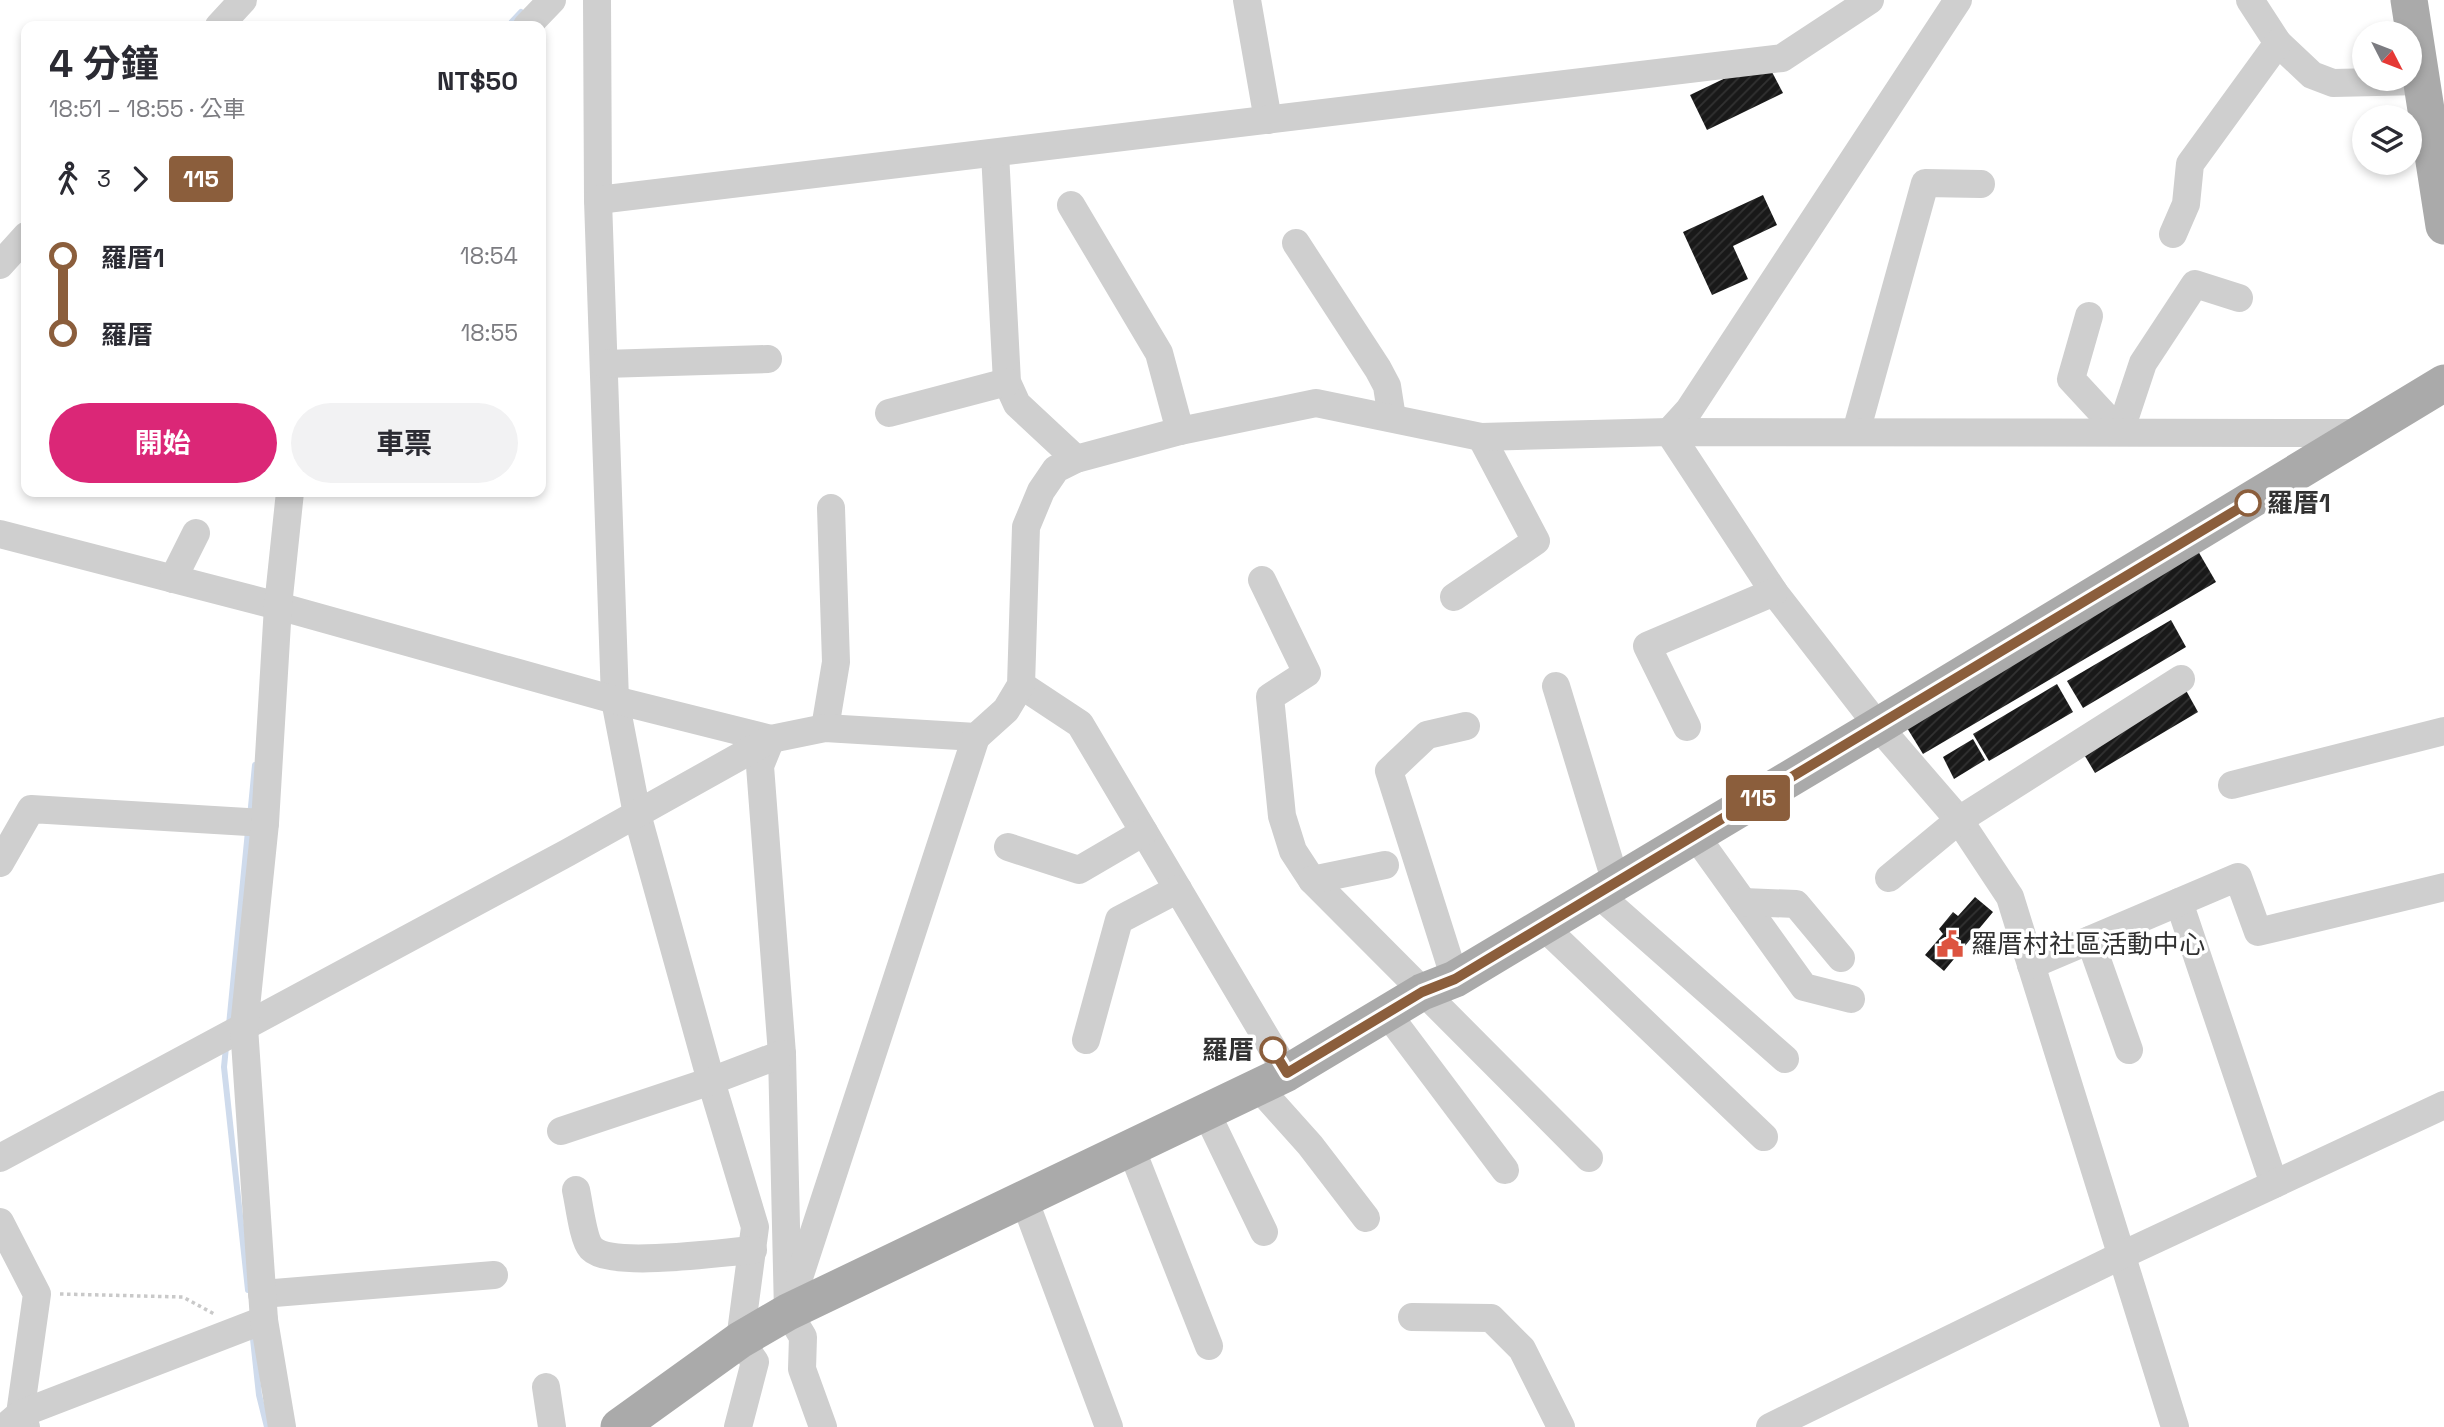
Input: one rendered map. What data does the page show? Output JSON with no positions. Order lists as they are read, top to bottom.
{
  "places": {
    "other": ["羅厝1", "羅厝"],
    "public building": ["羅厝村社區活動中心"]
  },
  "lines": ["bus line 115"],
  "north": "bottom right",
  "page": {
    "on_map": "115",
    "heading": ["4 分鐘", "18:51 – 18:55 · 公車", "NT$50"],
    "legs": ["3", "115"],
    "list": [
      {
        "name": "羅厝1",
        "value": "18:54"
      },
      {
        "name": "羅厝",
        "value": "18:55"
      }
    ],
    "buttons": ["開始", "車票"]
  }
}
